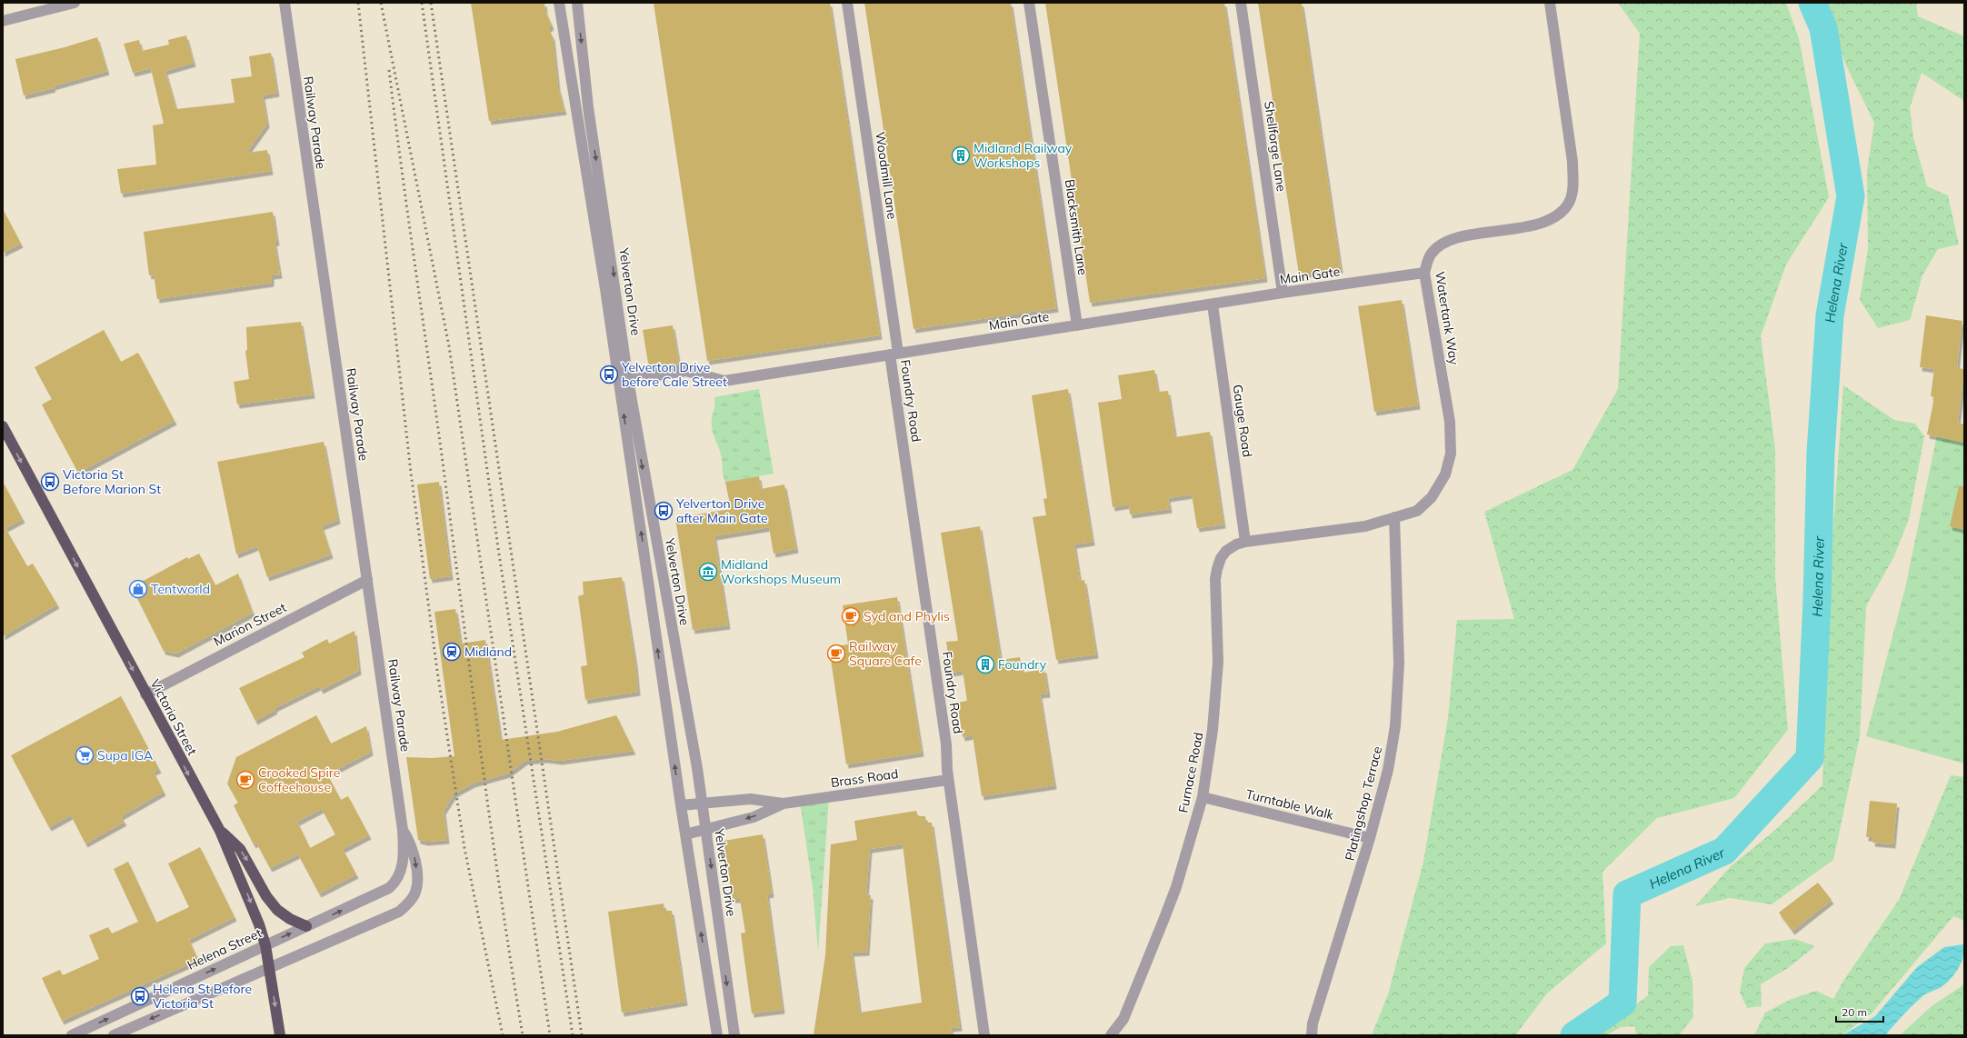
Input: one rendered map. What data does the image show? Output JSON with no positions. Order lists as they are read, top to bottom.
{
  "streets": {
    "highway": ["Victoria Street"],
    "street": [
      "Railway Parade",
      "Shellforge Lane",
      "Woodmill Lane",
      "Blacksmith Lane",
      "Main Gate",
      "Yelverton Drive",
      "Watertank Way",
      "Foundry Road",
      "Gauge Road",
      "Marion Street",
      "Furnace Road",
      "Brass Road",
      "Platingshop Terrace",
      "Turntable Walk",
      "Helena Street"
    ]
  },
  "crossings": [
    ["Railway Parade", "Marion Street"],
    ["Railway Parade", "Victoria Street"],
    ["Railway Parade", "Helena Street"],
    ["Shellforge Lane", "Main Gate"],
    ["Woodmill Lane", "Main Gate"],
    ["Woodmill Lane", "Foundry Road"],
    ["Blacksmith Lane", "Main Gate"],
    ["Main Gate", "Yelverton Drive"],
    ["Main Gate", "Watertank Way"],
    ["Main Gate", "Foundry Road"],
    ["Main Gate", "Gauge Road"],
    ["Yelverton Drive", "Brass Road"],
    ["Watertank Way", "Gauge Road"],
    ["Watertank Way", "Furnace Road"],
    ["Watertank Way", "Platingshop Terrace"],
    ["Foundry Road", "Brass Road"],
    ["Gauge Road", "Furnace Road"],
    ["Marion Street", "Victoria Street"],
    ["Victoria Street", "Helena Street"],
    ["Furnace Road", "Turntable Walk"],
    ["Platingshop Terrace", "Turntable Walk"]
  ],
  "one_way": ["Victoria Street"],
  "water": ["Helena River"],
  "places": {
    "building": ["Midland Railway Workshops", "Foundry"],
    "bus stop": [
      "Yelverton Drive before Cale Street",
      "Victoria St Before Marion St",
      "Yelverton Drive after Main Gate",
      "Helena St Before Victoria St"
    ],
    "museum": ["Midland Workshops Museum"],
    "shop": ["Tentworld"],
    "cafe": ["Syd and Phylis", "Railway Square Cafe", "Crooked Spire Coffeehouse"],
    "station": ["Midland"],
    "supermarket": ["Supa IGA"]
  },
  "scale_bar": "20 m"
}
